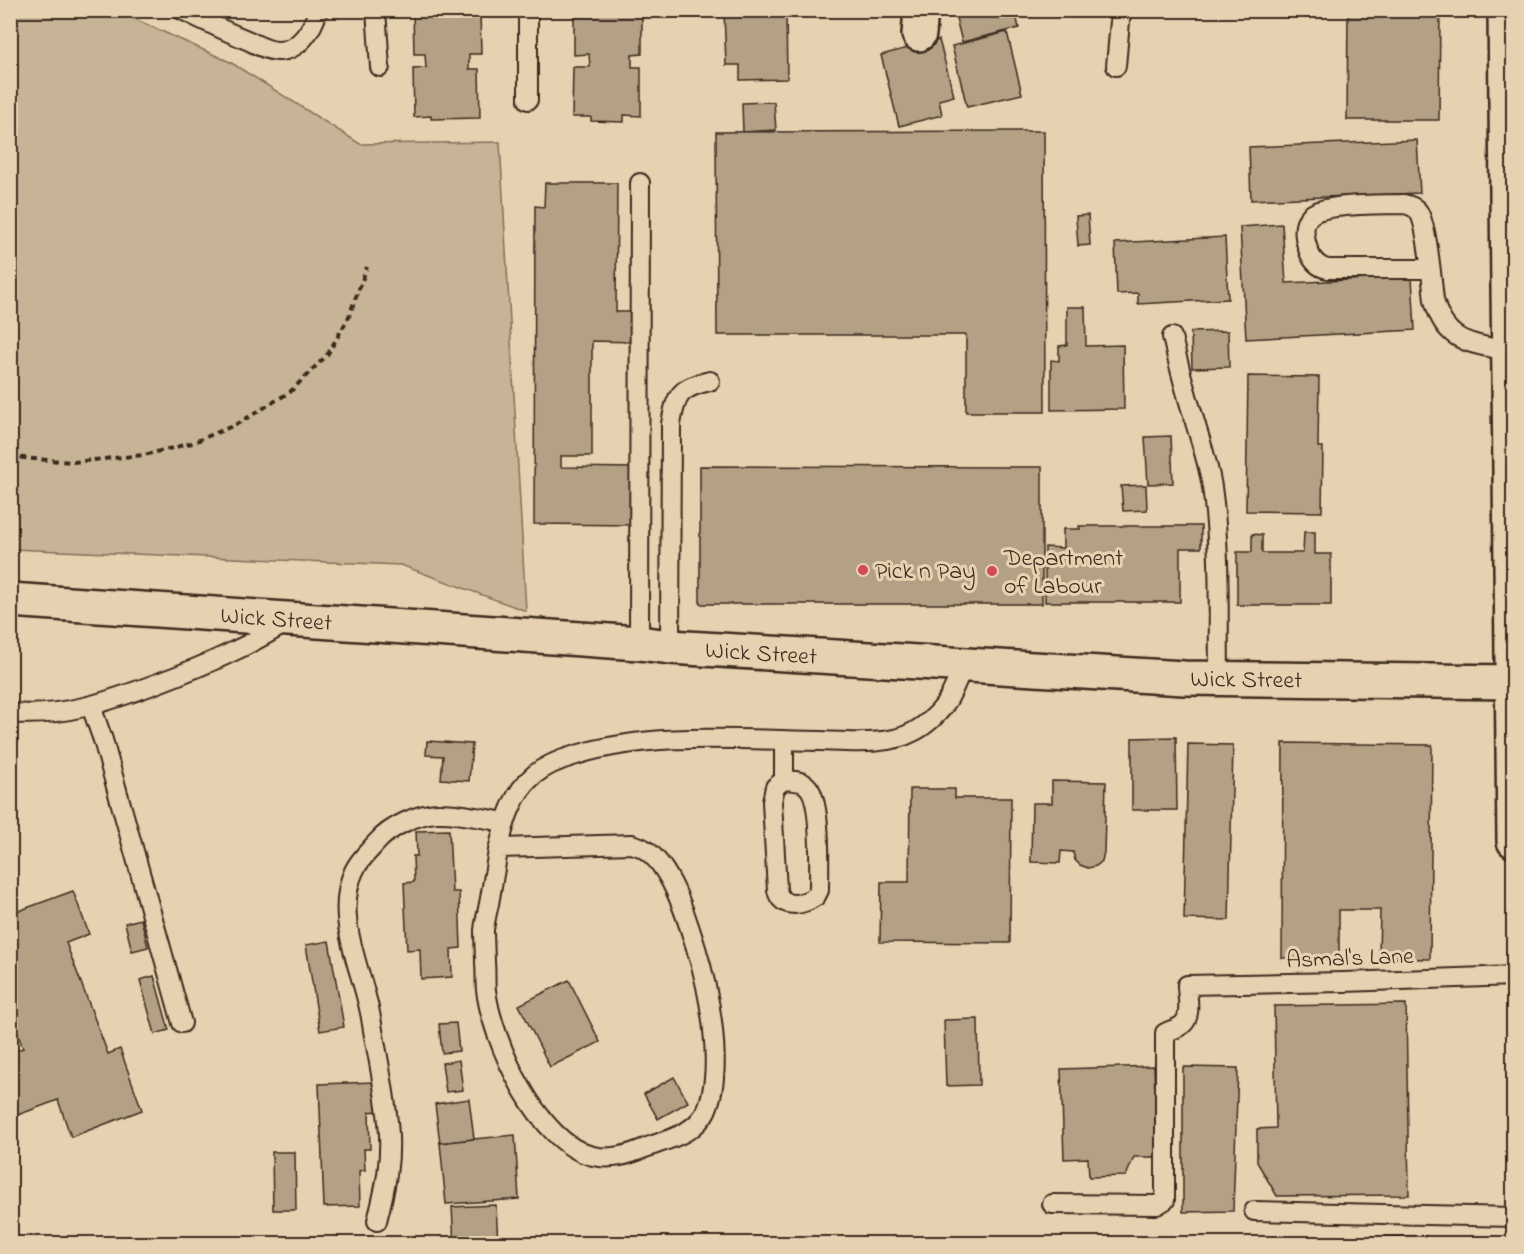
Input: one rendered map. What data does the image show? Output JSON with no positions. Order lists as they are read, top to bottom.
{
  "streets": {
    "street": ["Wick Street"],
    "lane": ["Asmal's Lane"]
  },
  "places": ["Pick n Pay", "Department of Labour"]
}
